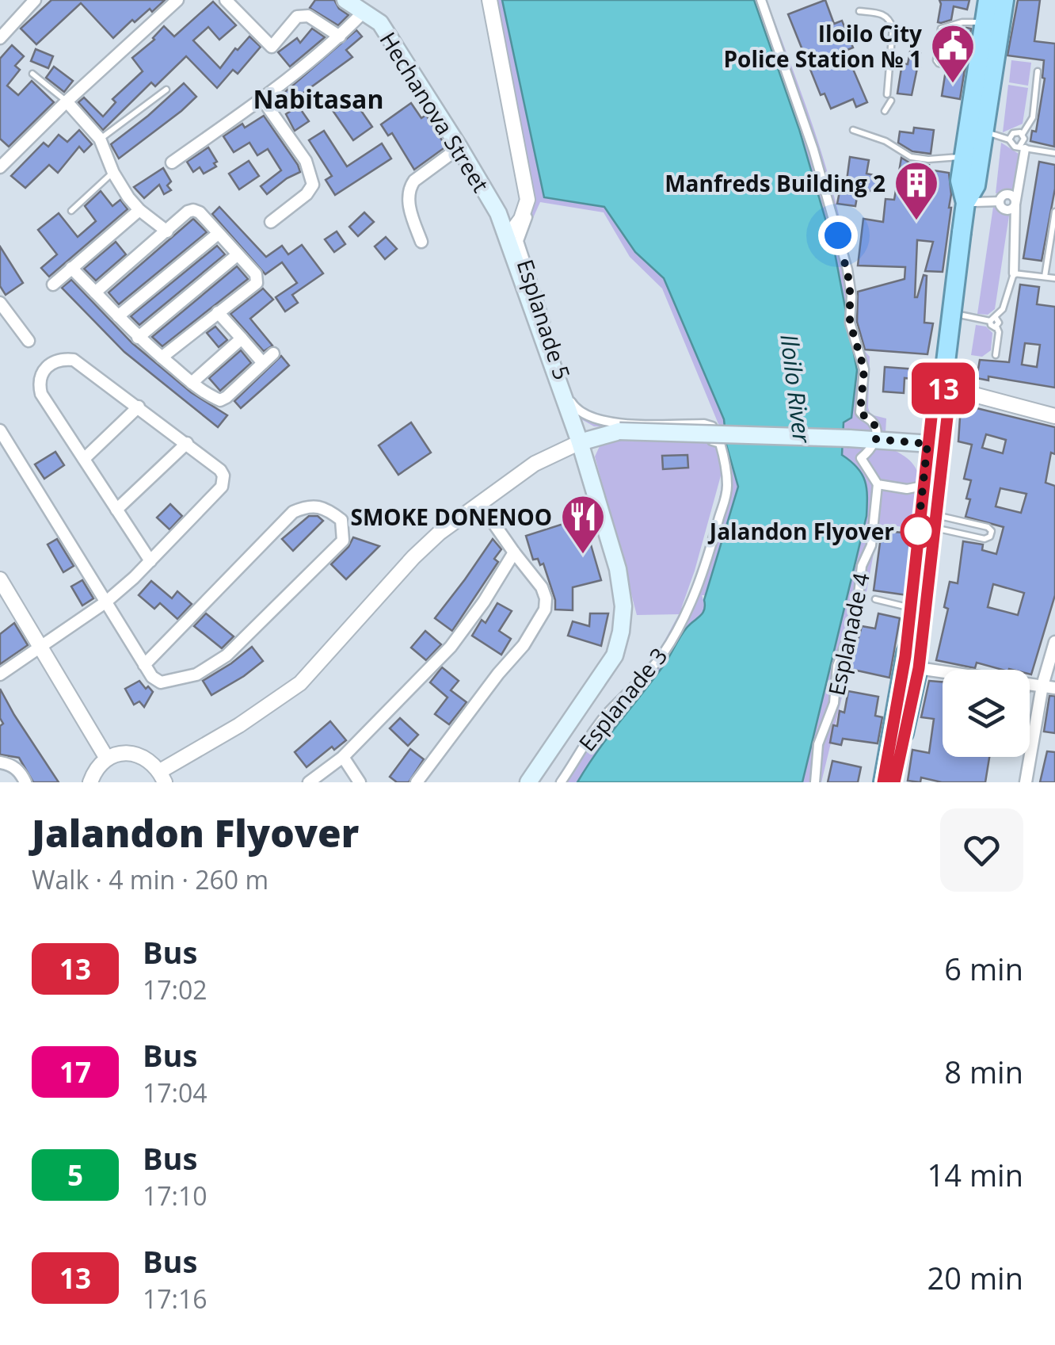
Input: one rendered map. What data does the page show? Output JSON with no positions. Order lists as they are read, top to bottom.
{
  "streets": {
    "main road": ["Hechanova Street"],
    "street": ["Esplanade 5", "Esplanade 4", "Esplanade 3"]
  },
  "crossings": [
    ["Esplanade 5", "Esplanade 3"]
  ],
  "districts": ["Nabitasan"],
  "water": ["Iloilo River"],
  "places": {
    "public building": ["Iloilo City Police Station № 1"],
    "building": ["Manfreds Building 2"],
    "other": ["Jalandon Flyover"],
    "restaurant": ["SMOKE DONENOO"]
  },
  "lines": ["bus line 13"],
  "page": {
    "on_map": "13",
    "heading": ["Jalandon Flyover", "Walk · 4 min · 260 m"],
    "list": [
      {
        "mark": "13",
        "name": "Bus",
        "note": "17:02",
        "value": "6 min"
      },
      {
        "mark": "17",
        "name": "Bus",
        "note": "17:04",
        "value": "8 min"
      },
      {
        "mark": "5",
        "name": "Bus",
        "note": "17:10",
        "value": "14 min"
      },
      {
        "mark": "13",
        "name": "Bus",
        "note": "17:16",
        "value": "20 min"
      }
    ]
  }
}
